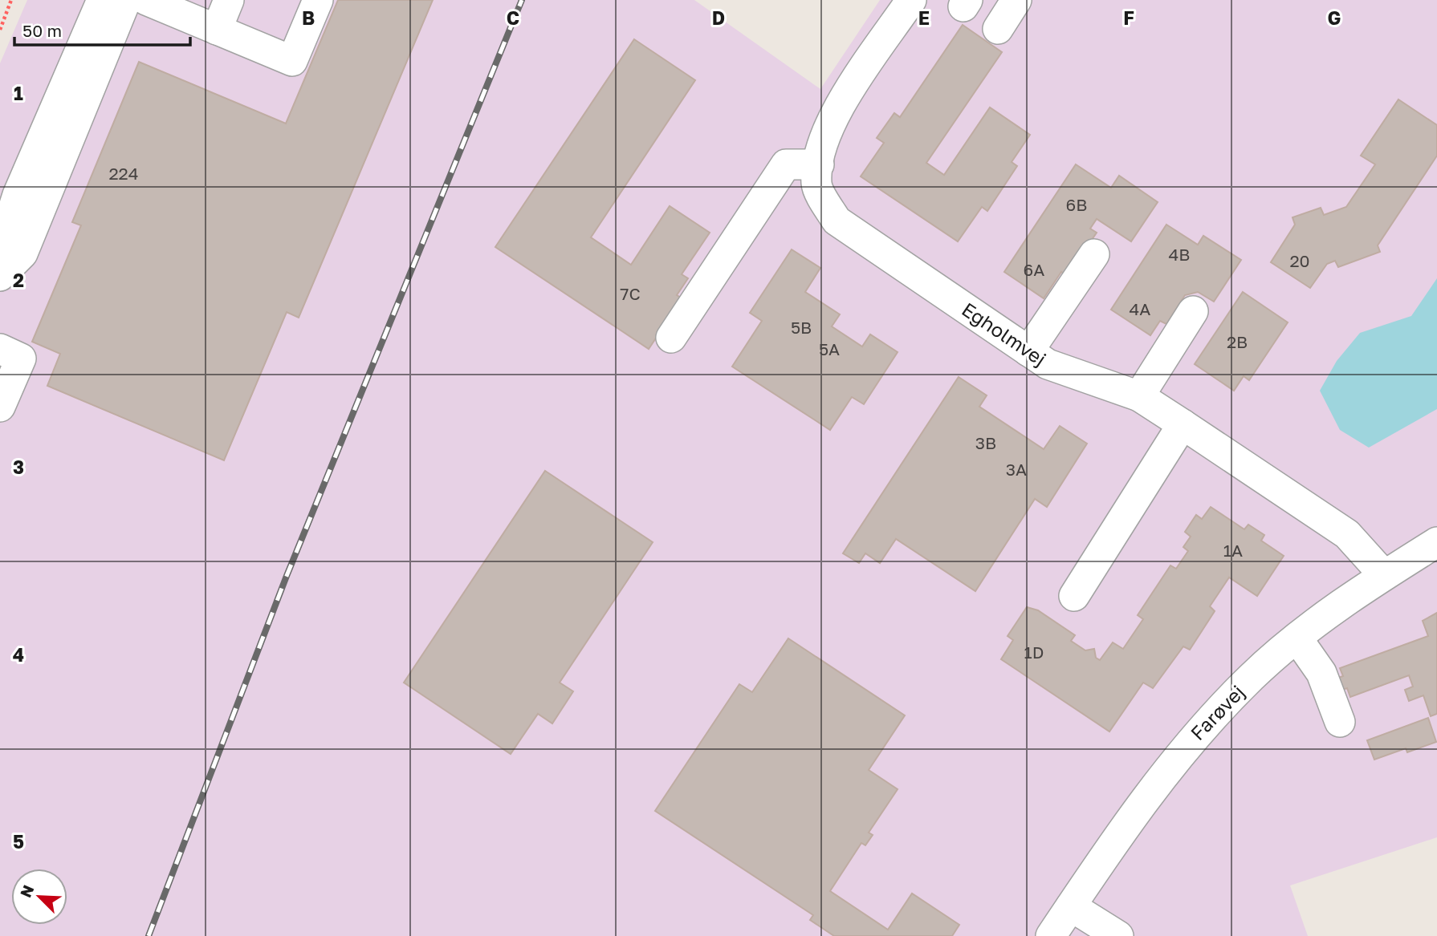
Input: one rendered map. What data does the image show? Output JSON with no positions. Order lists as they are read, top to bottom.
{
  "streets": {
    "street": ["Egholmvej", "Farøvej"]
  },
  "crossings": [
    ["Egholmvej", "Farøvej"]
  ],
  "house_numbers": [
    "224",
    "6B",
    "4B",
    "20",
    "6A",
    "7C",
    "4A",
    "5B",
    "2B",
    "5A",
    "3B",
    "3A",
    "1A",
    "1D"
  ],
  "scale_bar": "50 m",
  "north": "top left",
  "grid": {
    "columns": [
      "B",
      "C",
      "D",
      "E",
      "F",
      "G"
    ],
    "rows": [
      "1",
      "2",
      "3",
      "4",
      "5"
    ]
  }
}
